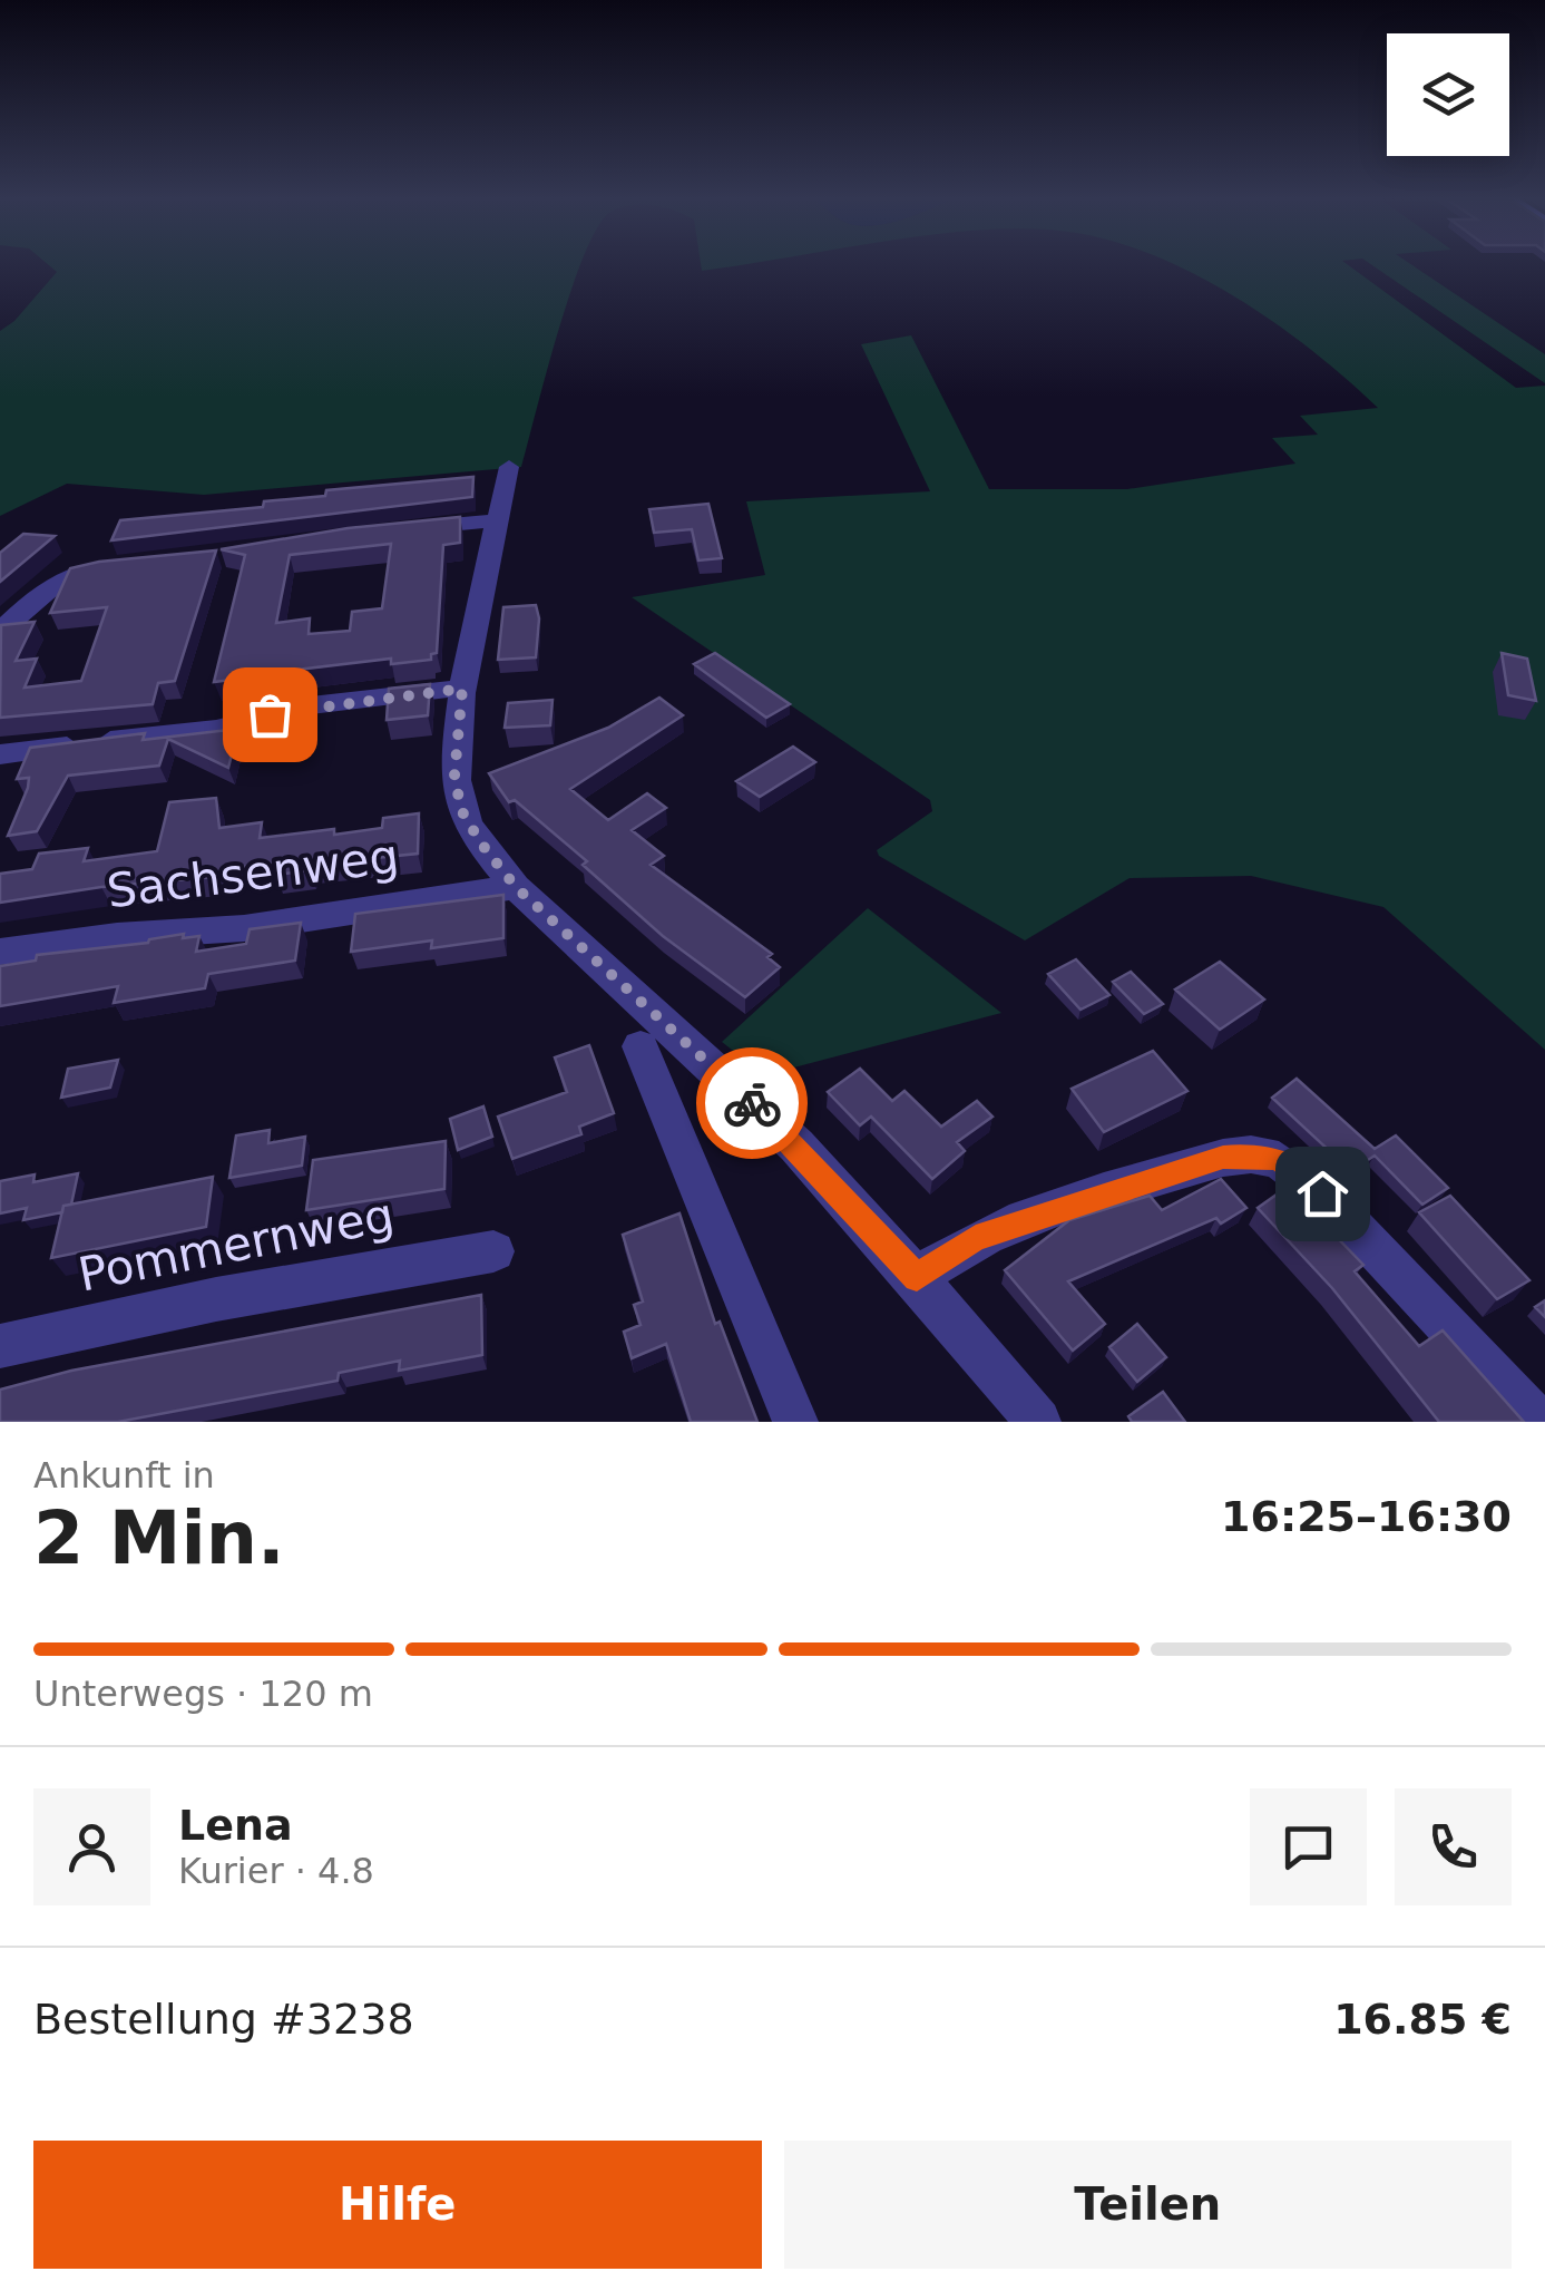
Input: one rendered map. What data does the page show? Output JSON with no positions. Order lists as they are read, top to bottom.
{
  "streets": {
    "street": ["Sachsenweg", "Pommernweg"]
  },
  "page": {
    "heading": ["2 Min.", "Ankunft in", "16:25–16:30"],
    "panel": [
      "Lena",
      "Kurier · 4.8",
      "Bestellung #3238",
      "16.85 €"
    ],
    "bar": "Unterwegs · 120 m",
    "buttons": ["Hilfe", "Teilen"]
  }
}
